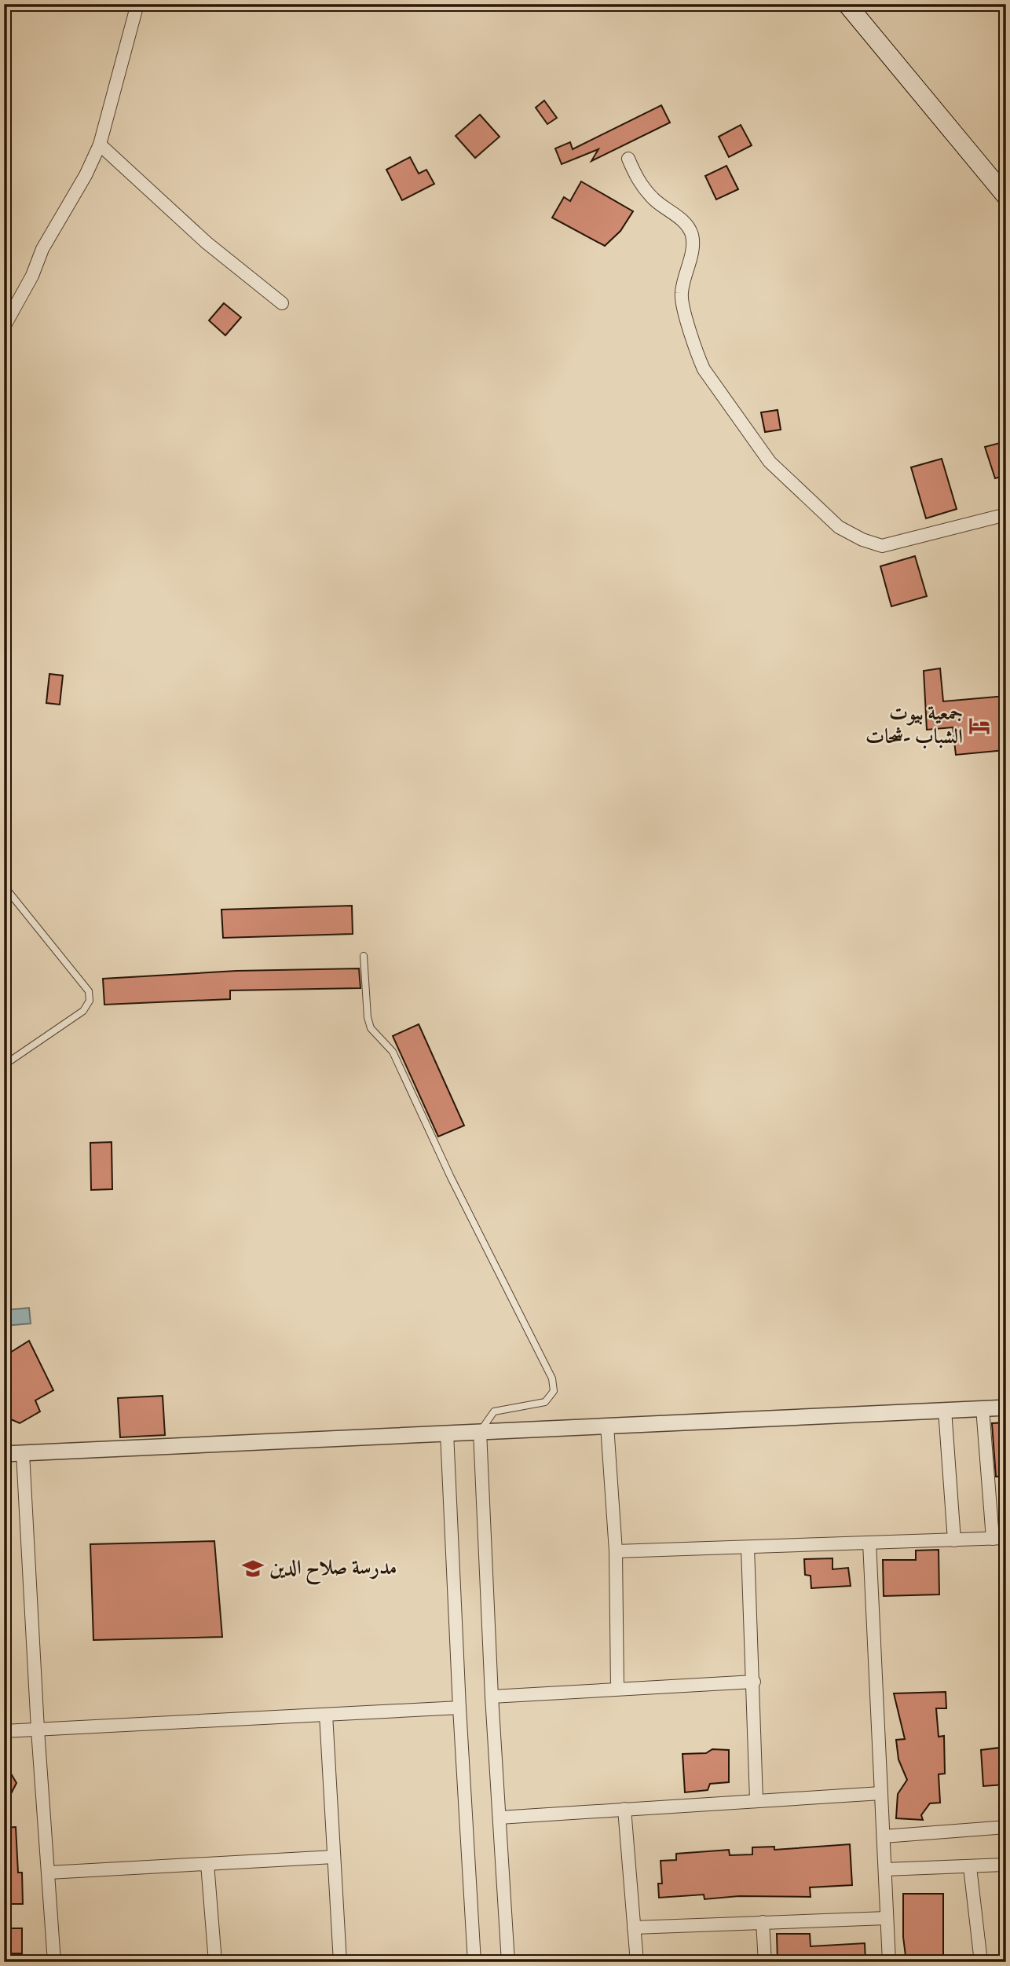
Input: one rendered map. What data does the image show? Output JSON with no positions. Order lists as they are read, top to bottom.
{
  "places": {
    "hotel": ["جمعية بيوت الشباب -شحات"],
    "school or university": ["مدرسة صلاح الدين"]
  }
}
